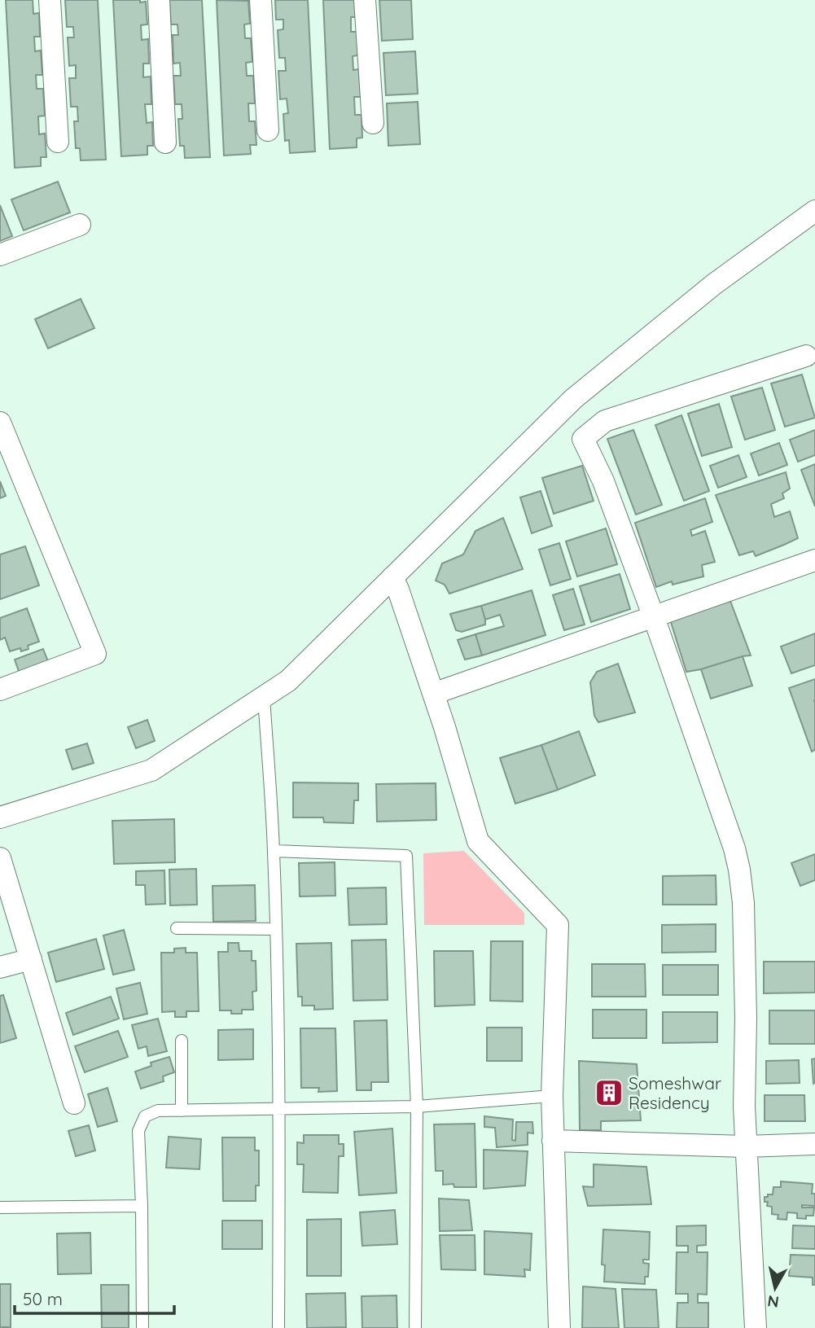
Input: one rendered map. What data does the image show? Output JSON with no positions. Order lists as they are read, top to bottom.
{
  "places": {
    "building": ["Someshwar Residency"]
  },
  "scale_bar": "50 m",
  "north": "bottom"
}
